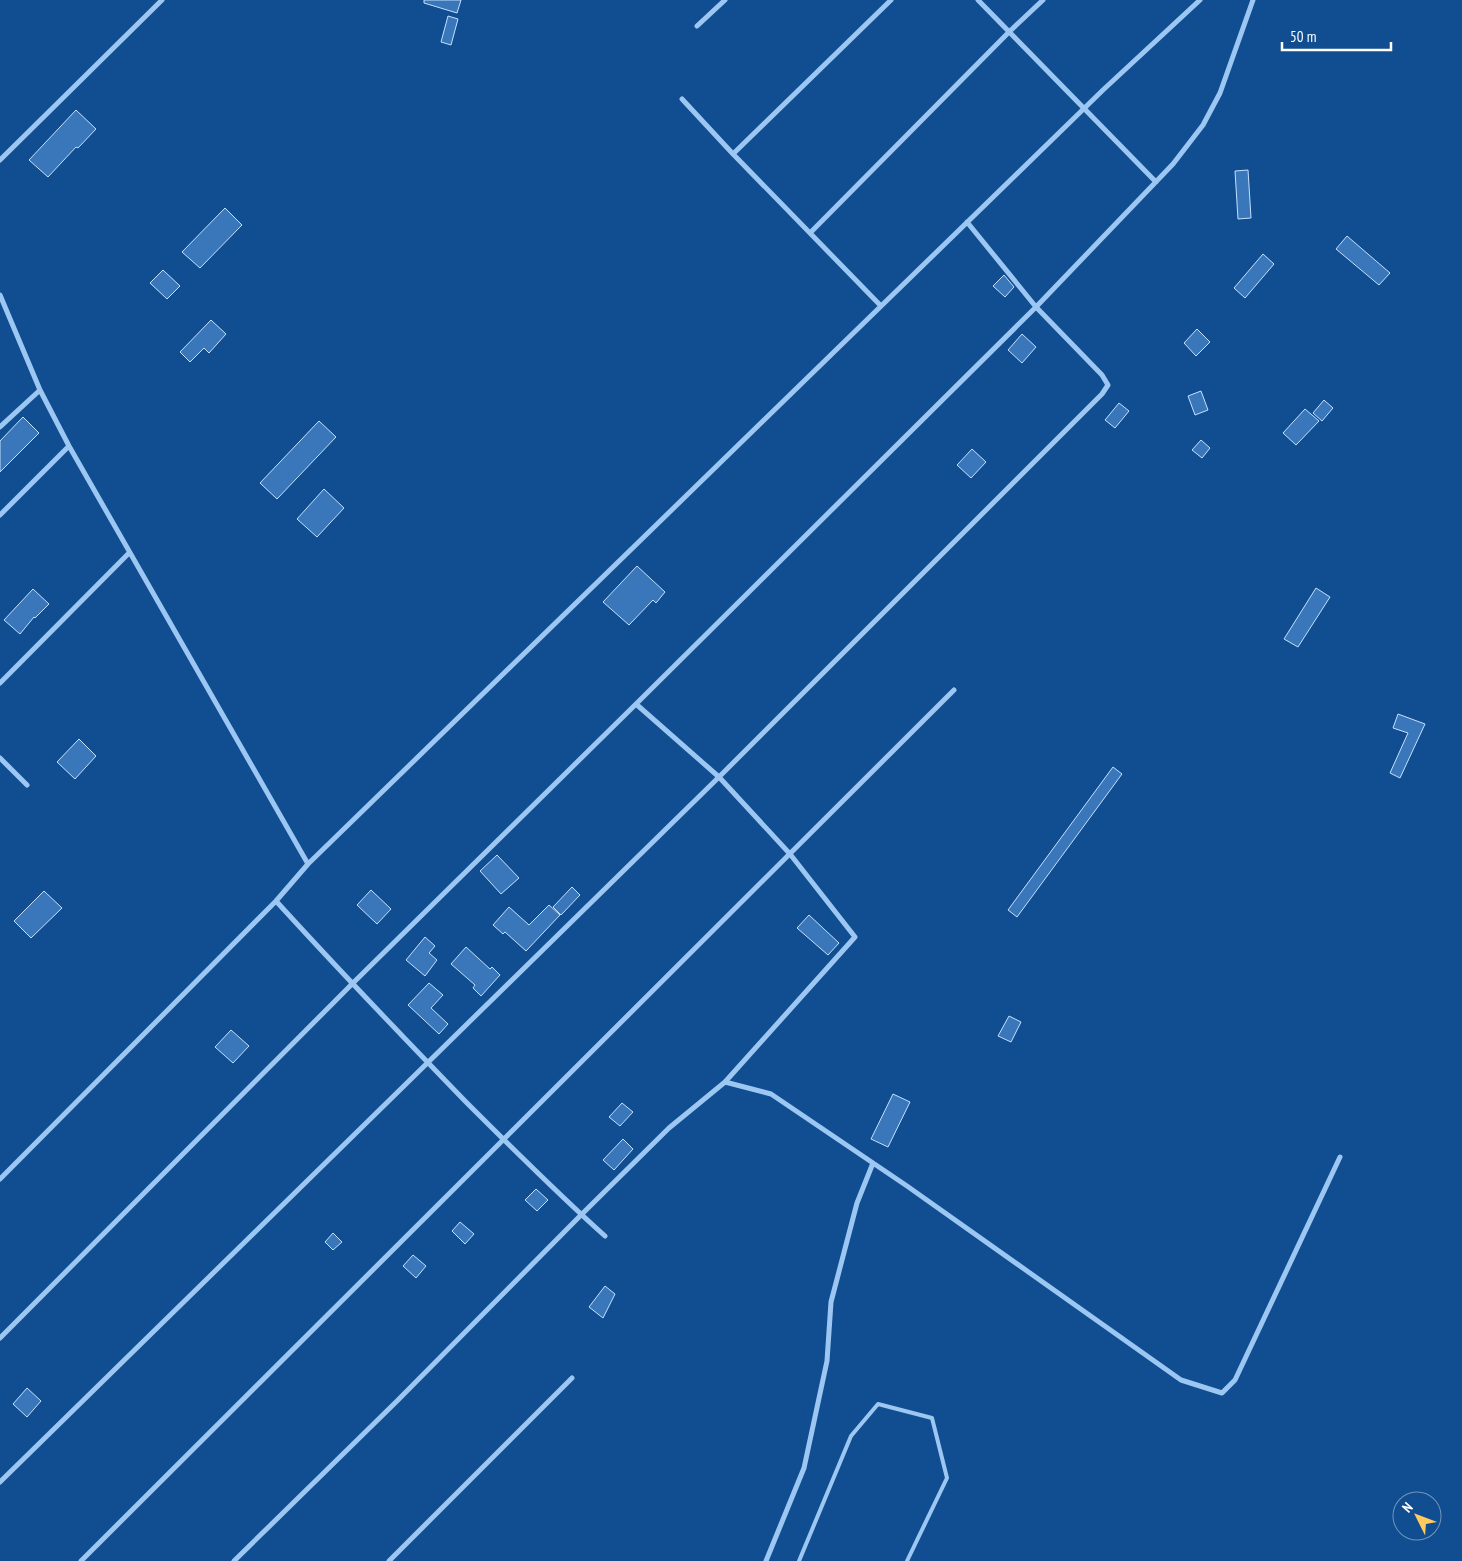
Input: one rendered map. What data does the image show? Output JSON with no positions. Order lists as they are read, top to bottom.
{
  "scale_bar": "50 m",
  "north": "top left"
}
